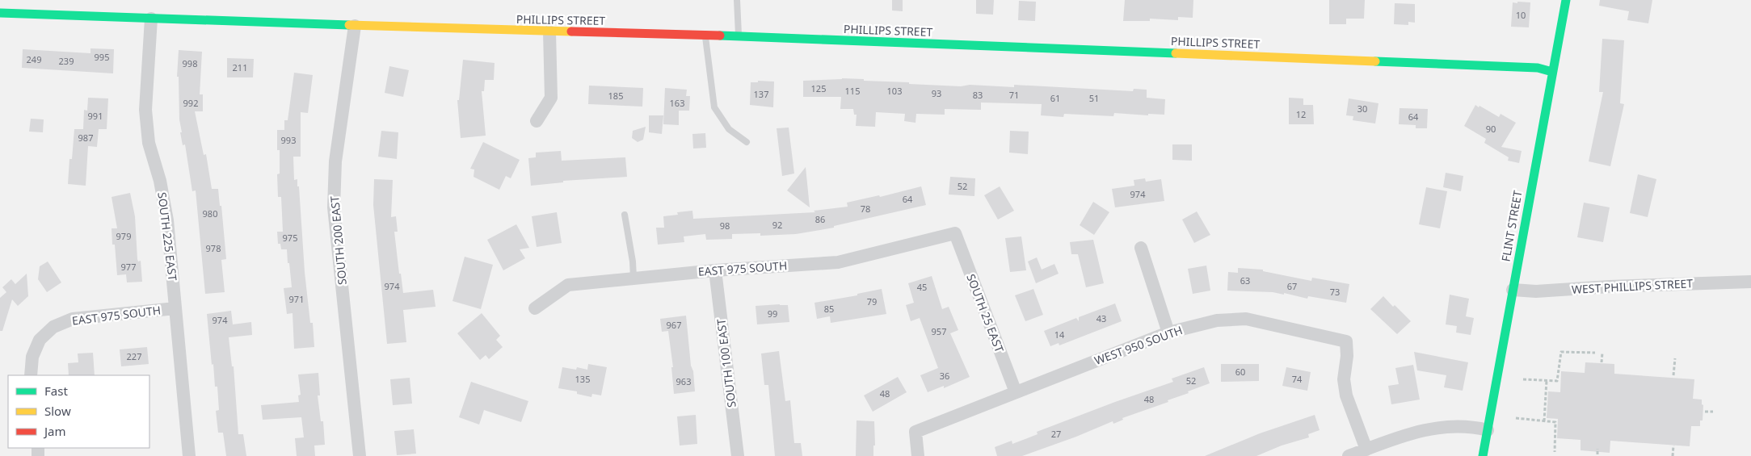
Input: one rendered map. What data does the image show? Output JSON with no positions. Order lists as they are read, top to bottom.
{
  "streets": {
    "street": [
      "PHILLIPS STREET",
      "FLINT STREET",
      "SOUTH 225 EAST",
      "SOUTH 200 EAST",
      "EAST 975 SOUTH",
      "WEST PHILLIPS STREET",
      "SOUTH 25 EAST",
      "WEST 950 SOUTH",
      "SOUTH 100 EAST"
    ]
  },
  "crossings": [
    ["PHILLIPS STREET", "FLINT STREET"],
    ["PHILLIPS STREET", "SOUTH 225 EAST"],
    ["PHILLIPS STREET", "SOUTH 200 EAST"],
    ["FLINT STREET", "WEST PHILLIPS STREET"],
    ["SOUTH 225 EAST", "EAST 975 SOUTH"],
    ["EAST 975 SOUTH", "SOUTH 25 EAST"],
    ["EAST 975 SOUTH", "SOUTH 100 EAST"],
    ["SOUTH 25 EAST", "WEST 950 SOUTH"]
  ],
  "house_numbers": [
    "10",
    "995",
    "249",
    "239",
    "998",
    "211",
    "125",
    "115",
    "103",
    "93",
    "137",
    "83",
    "71",
    "185",
    "61",
    "51",
    "992",
    "163",
    "30",
    "12",
    "991",
    "64",
    "90",
    "987",
    "993",
    "52",
    "974",
    "64",
    "78",
    "980",
    "86",
    "92",
    "98",
    "979",
    "975",
    "978",
    "977",
    "63",
    "974",
    "67",
    "45",
    "73",
    "971",
    "79",
    "85",
    "99",
    "43",
    "974",
    "967",
    "957",
    "14",
    "227",
    "60",
    "36",
    "135",
    "74",
    "52",
    "963",
    "48",
    "48",
    "27"
  ],
  "legend": ["Fast", "Slow", "Jam"]
}
